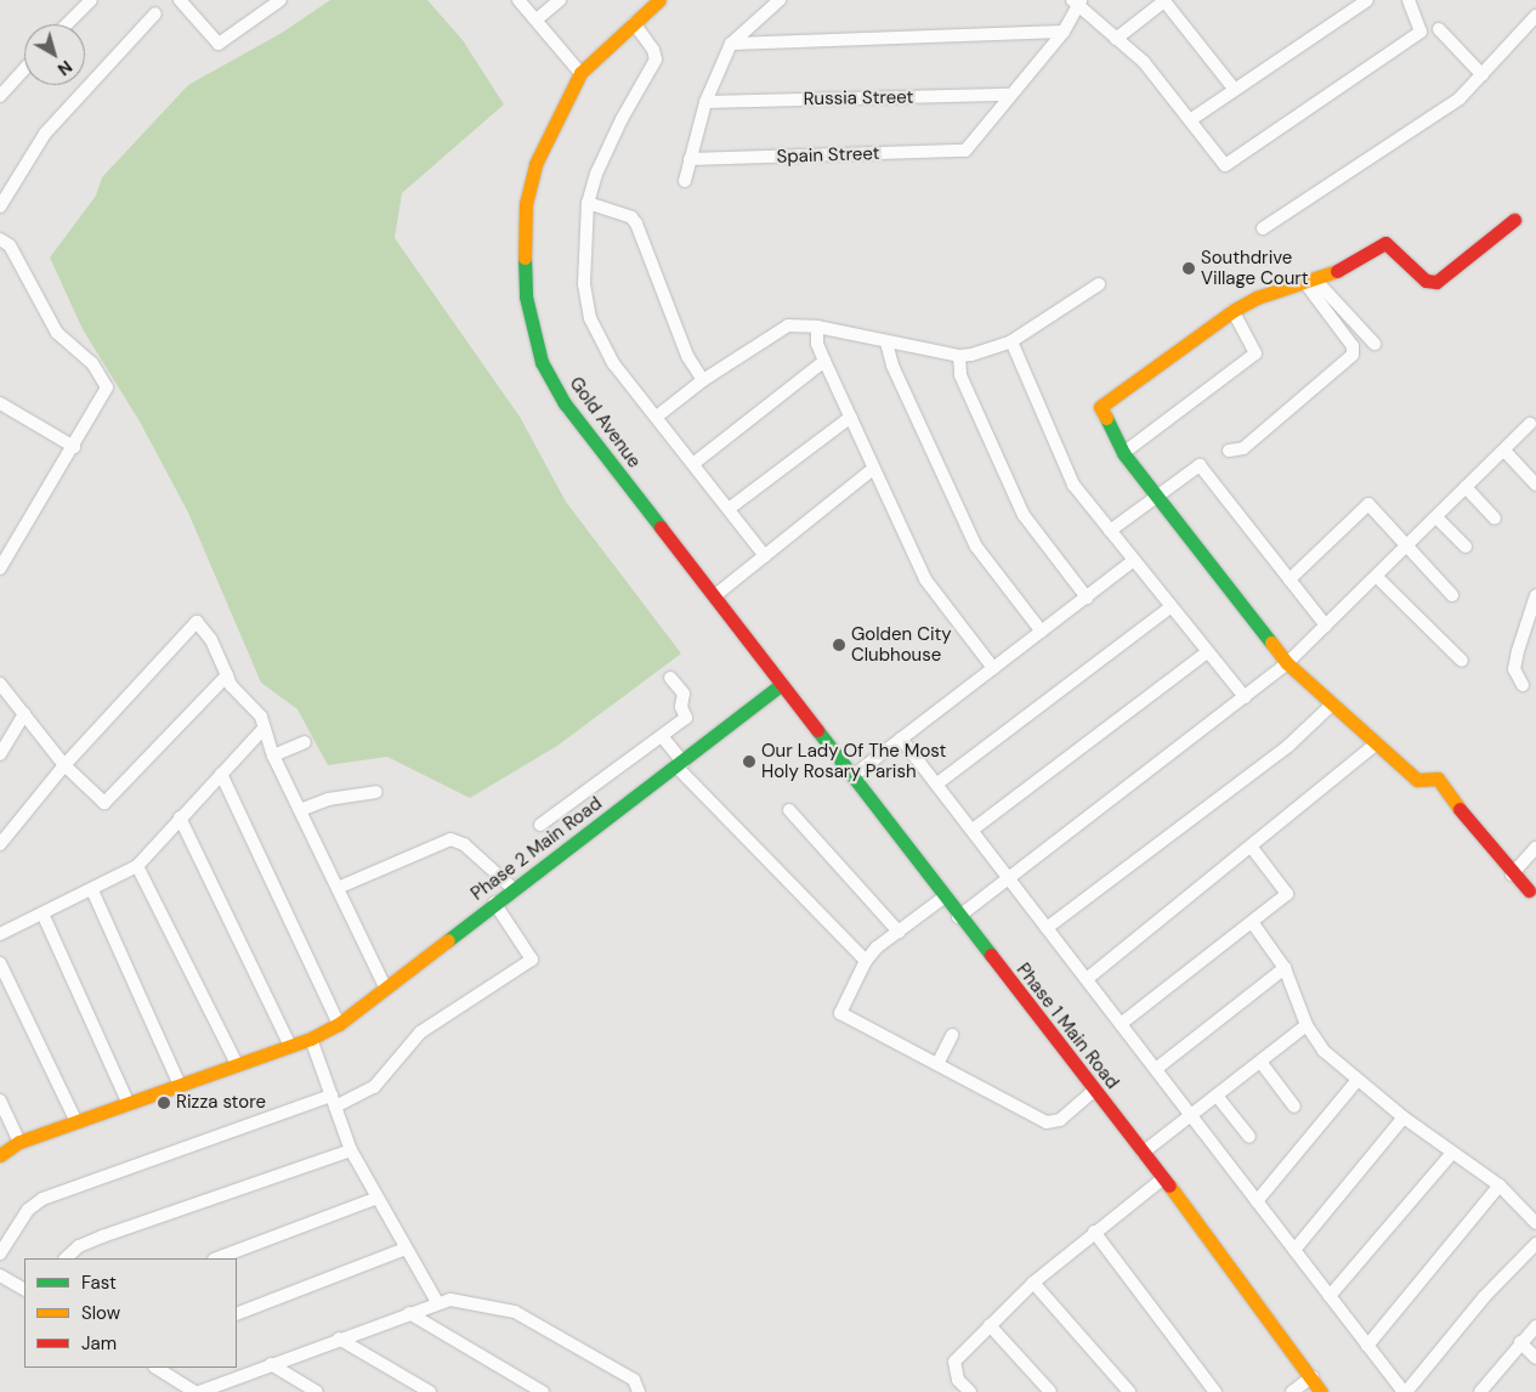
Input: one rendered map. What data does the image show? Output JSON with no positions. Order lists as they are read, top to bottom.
{
  "streets": {
    "street": [
      "Russia Street",
      "Spain Street",
      "Gold Avenue",
      "Phase 2 Main Road",
      "Phase 1 Main Road"
    ]
  },
  "crossings": [
    ["Russia Street", "Spain Street"],
    ["Gold Avenue", "Phase 2 Main Road"],
    ["Gold Avenue", "Phase 1 Main Road"],
    ["Phase 2 Main Road", "Phase 1 Main Road"]
  ],
  "places": [
    "Southdrive Village Court",
    "Golden City Clubhouse",
    "Our Lady Of The Most Holy Rosary Parish",
    "Rizza store"
  ],
  "legend": ["Fast", "Slow", "Jam"],
  "north": "bottom right"
}
